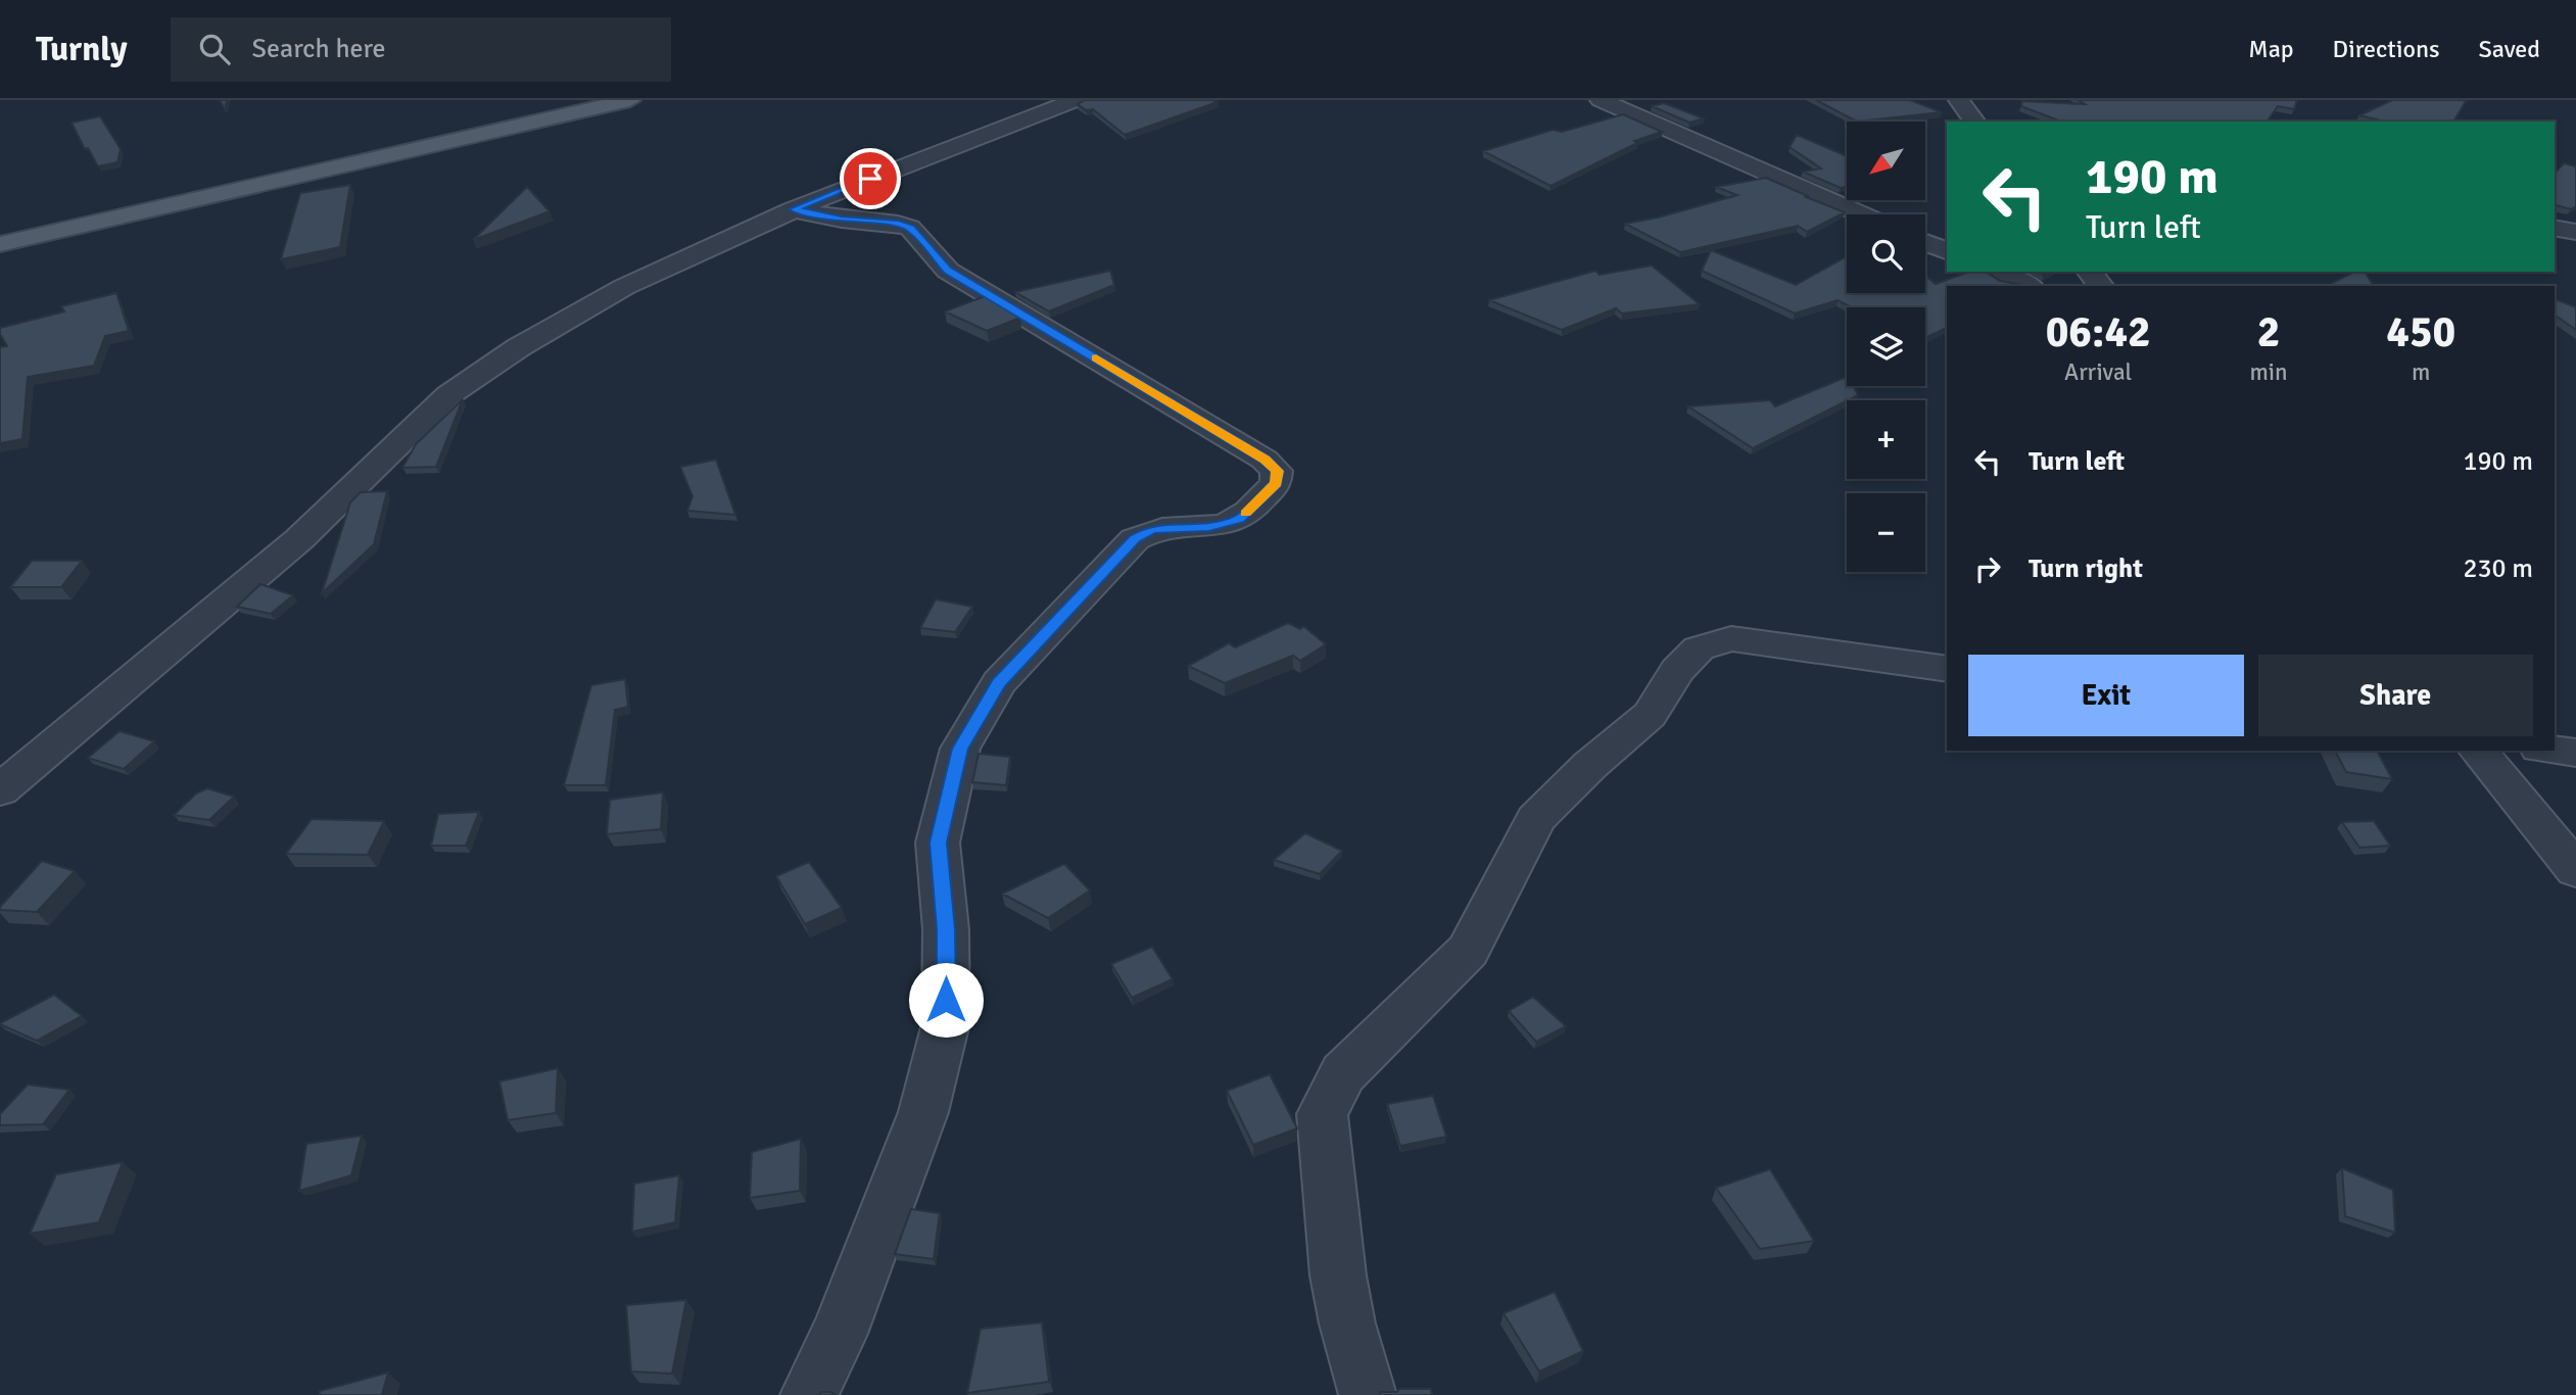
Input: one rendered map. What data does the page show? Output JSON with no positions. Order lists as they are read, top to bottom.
{
  "north": "bottom left",
  "page": {
    "header": "Turnly",
    "search": "Search here",
    "nav": ["Map", "Directions", "Saved"],
    "map_buttons": ["+", "−"],
    "turn": ["190 m", "Turn left"],
    "eta": [
      "06:42",
      "Arrival",
      "2",
      "min",
      "450",
      "m"
    ],
    "list": [
      {
        "name": "Turn left",
        "value": "190 m"
      },
      {
        "name": "Turn right",
        "value": "230 m"
      }
    ],
    "buttons": ["Exit", "Share"]
  }
}
